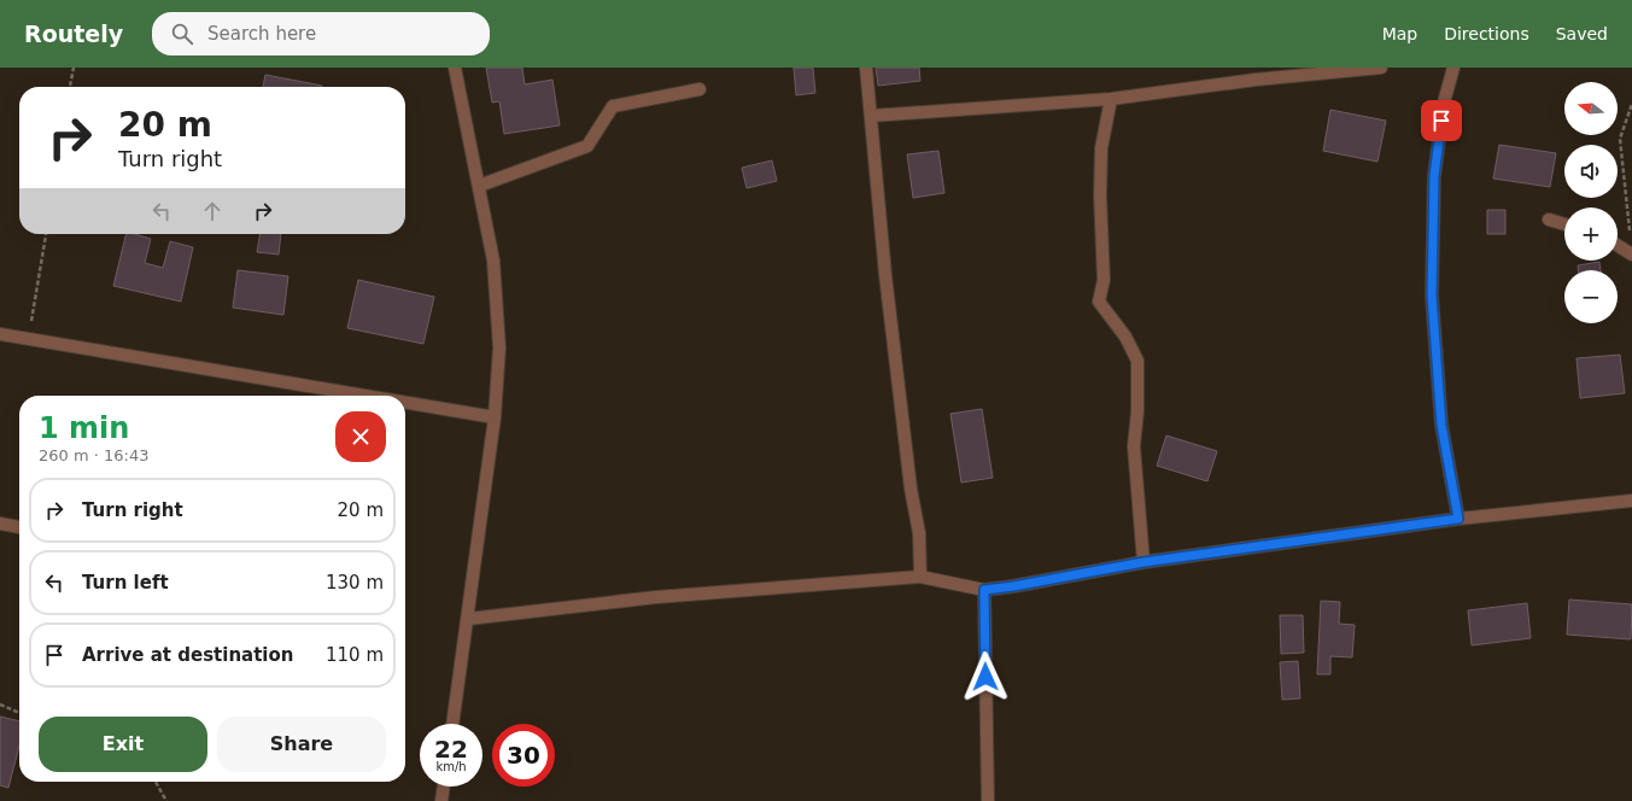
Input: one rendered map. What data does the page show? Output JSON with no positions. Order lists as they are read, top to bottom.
{
  "north": "left",
  "page": {
    "header": "Routely",
    "search": "Search here",
    "nav": ["Map", "Directions", "Saved"],
    "map_buttons": ["+", "−"],
    "turn": ["20 m", "Turn right"],
    "heading": ["1 min", "260 m · 16:43"],
    "list": [
      {
        "name": "Turn right",
        "value": "20 m"
      },
      {
        "name": "Turn left",
        "value": "130 m"
      },
      {
        "name": "Arrive at destination",
        "value": "110 m"
      }
    ],
    "buttons": ["Exit", "Share"],
    "speed": "22 km/h",
    "limit": "30"
  }
}
